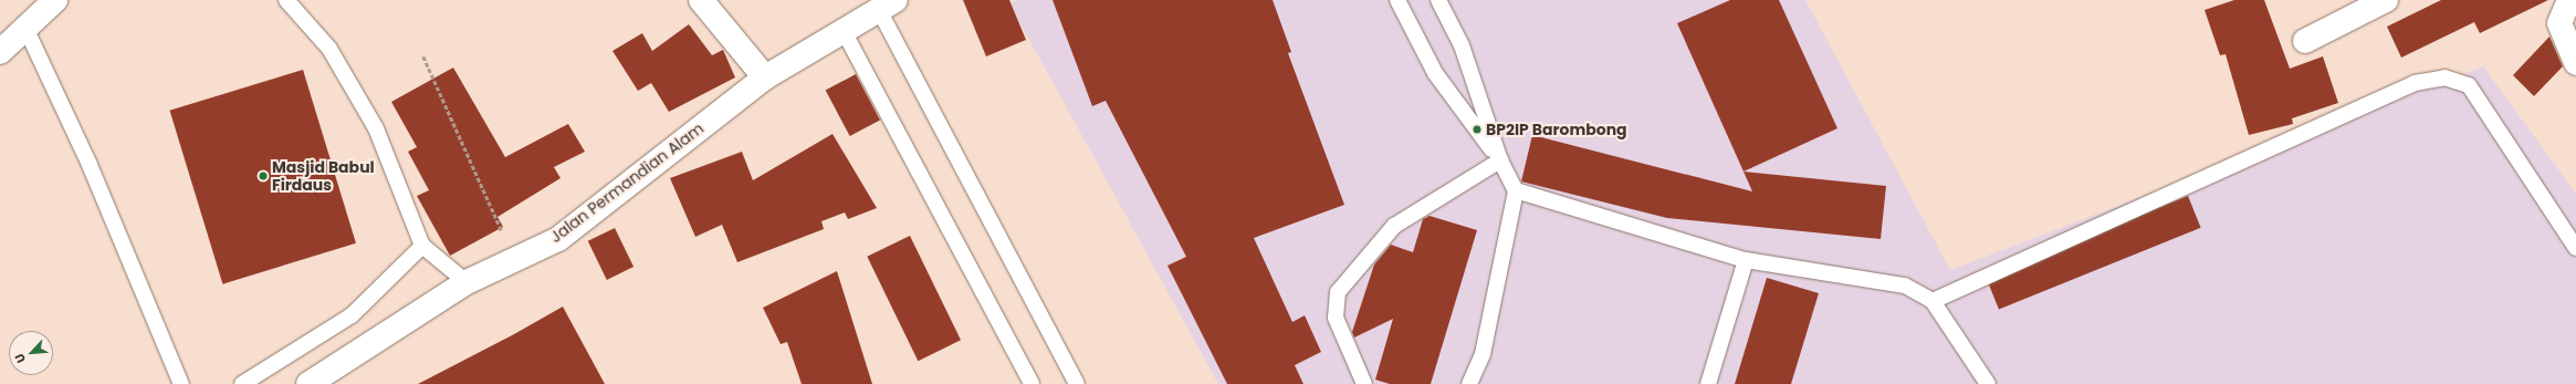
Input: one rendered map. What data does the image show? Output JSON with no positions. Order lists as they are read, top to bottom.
{
  "streets": {
    "main road": ["Jalan Permandian Alam"]
  },
  "places": ["BP2IP Barombong", "Masjid Babul Firdaus"],
  "north": "bottom left"
}
